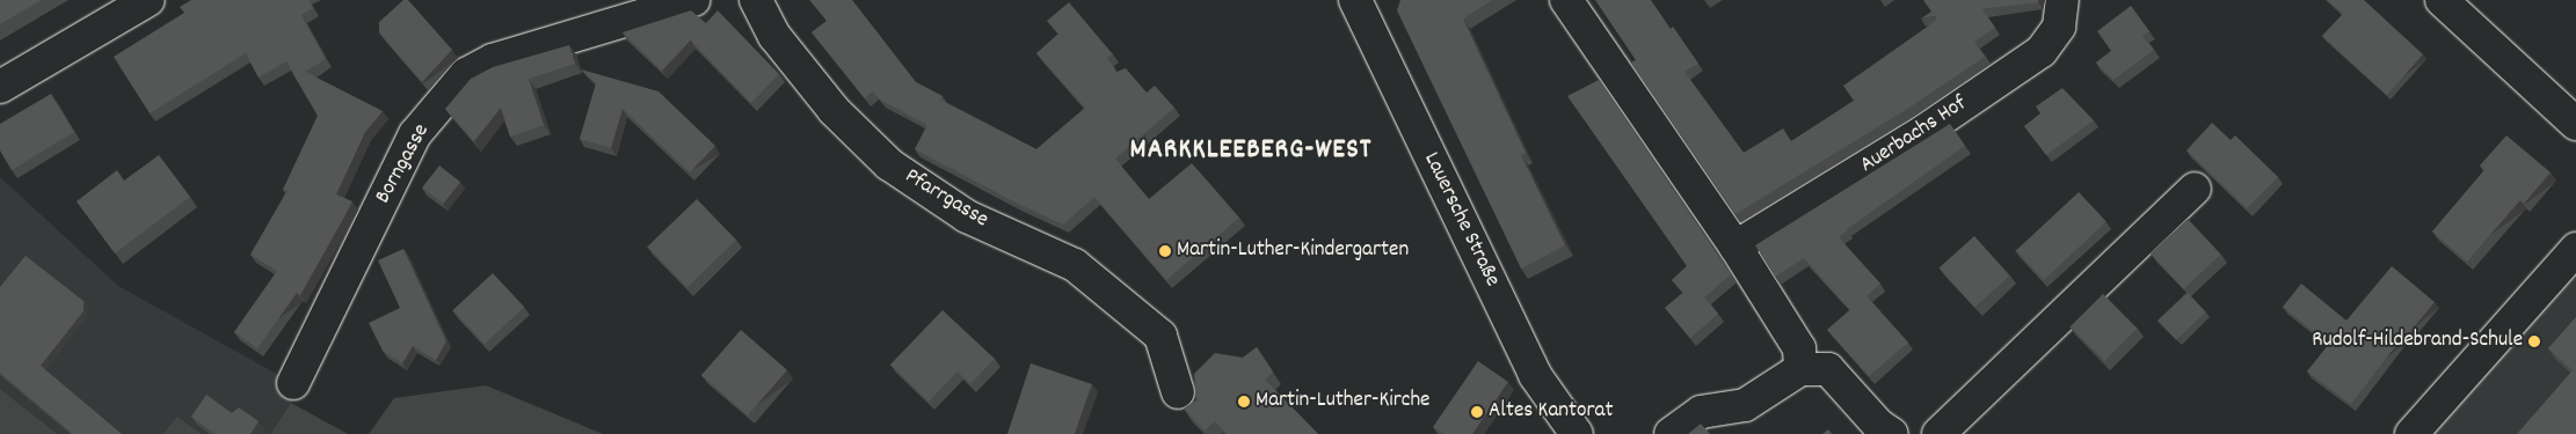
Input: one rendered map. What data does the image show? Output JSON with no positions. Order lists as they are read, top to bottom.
{
  "streets": {
    "street": [
      "Auerbachs Hof",
      "Borngasse",
      "Pfarrgasse",
      "Lauersche Straße"
    ]
  },
  "districts": ["MARKKLEEBERG-WEST"],
  "places": [
    "Martin-Luther-Kindergarten",
    "Rudolf-Hildebrand-Schule",
    "Martin-Luther-Kirche",
    "Altes Kantorat"
  ]
}
